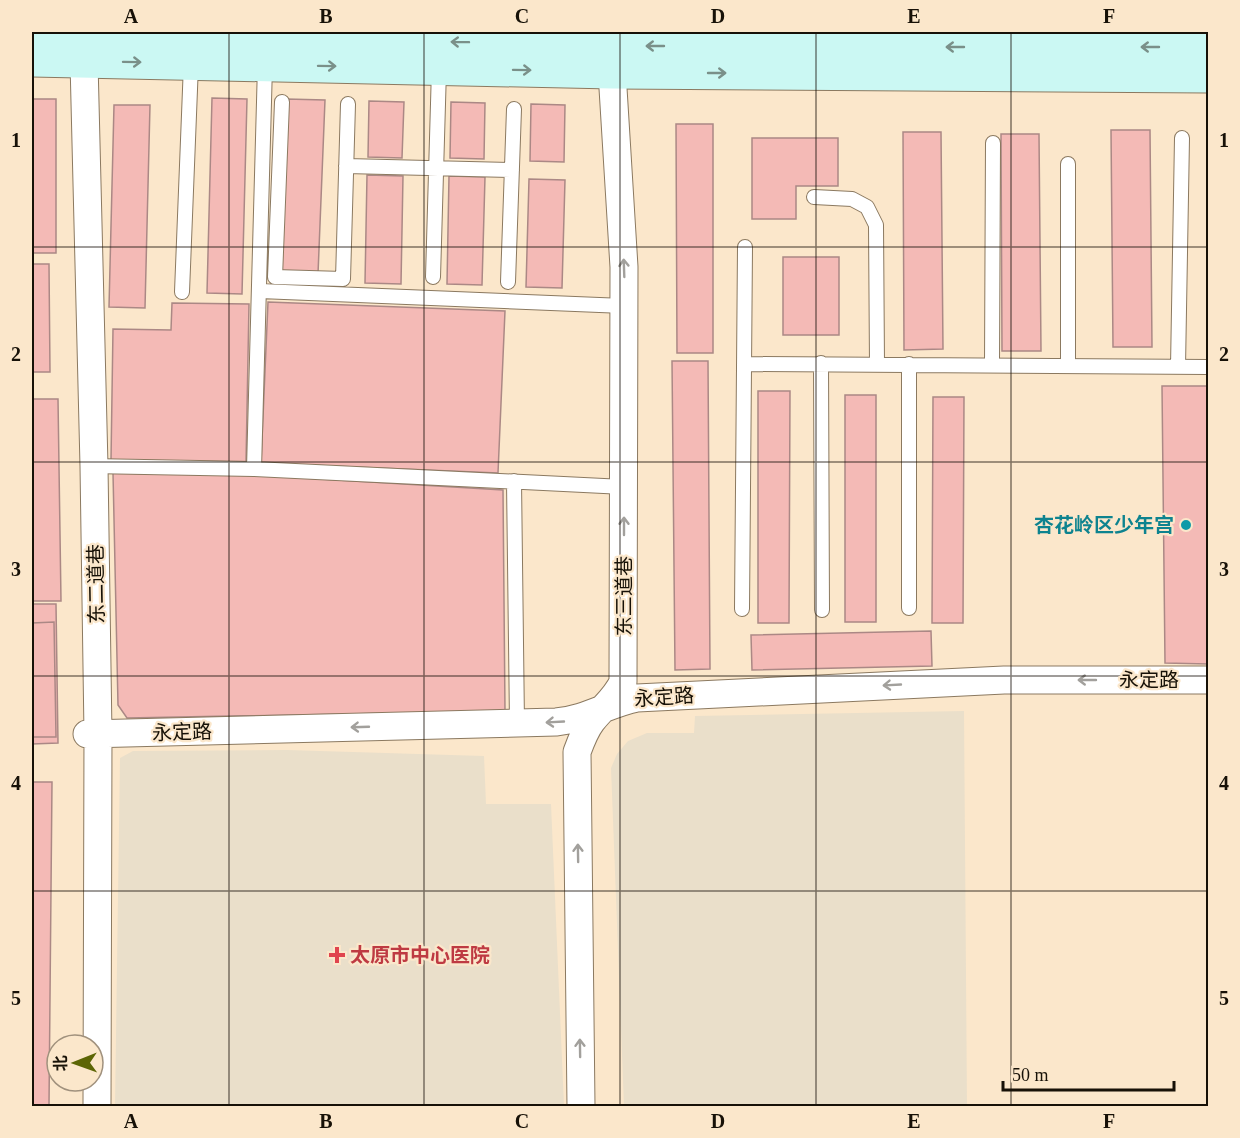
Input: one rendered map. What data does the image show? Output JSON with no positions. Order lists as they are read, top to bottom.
{
  "streets": {
    "street": ["东二道巷", "东三道巷", "永定路"]
  },
  "crossings": [
    ["东二道巷", "永定路"],
    ["东三道巷", "永定路"]
  ],
  "one_way": ["东三道巷", "永定路"],
  "places": {
    "other": ["杏花岭区少年宫"],
    "health": ["太原市中心医院"]
  },
  "scale_bar": "50 m",
  "north": "left",
  "grid": {
    "columns": [
      "A",
      "B",
      "C",
      "D",
      "E",
      "F"
    ],
    "rows": [
      "1",
      "2",
      "3",
      "4",
      "5"
    ]
  }
}
